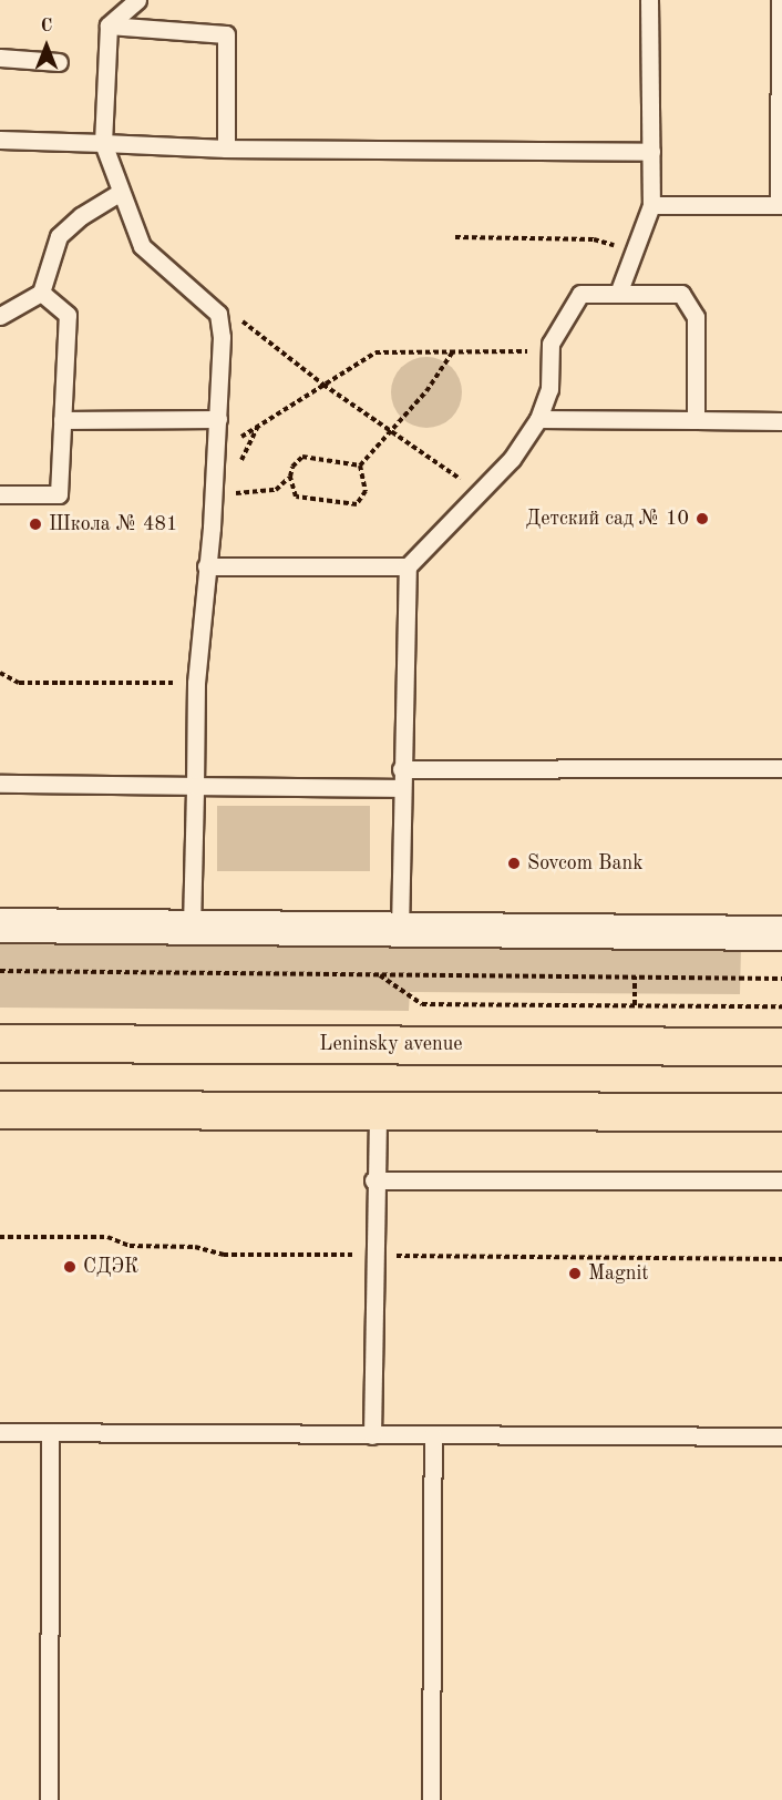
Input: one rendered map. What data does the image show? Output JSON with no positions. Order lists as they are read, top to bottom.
{
  "streets": {
    "main road": ["Leninsky avenue"]
  },
  "places": [
    "Детский сад № 10",
    "Школа № 481",
    "Sovcom Bank",
    "СДЭК",
    "Magnit"
  ],
  "north": "top"
}
